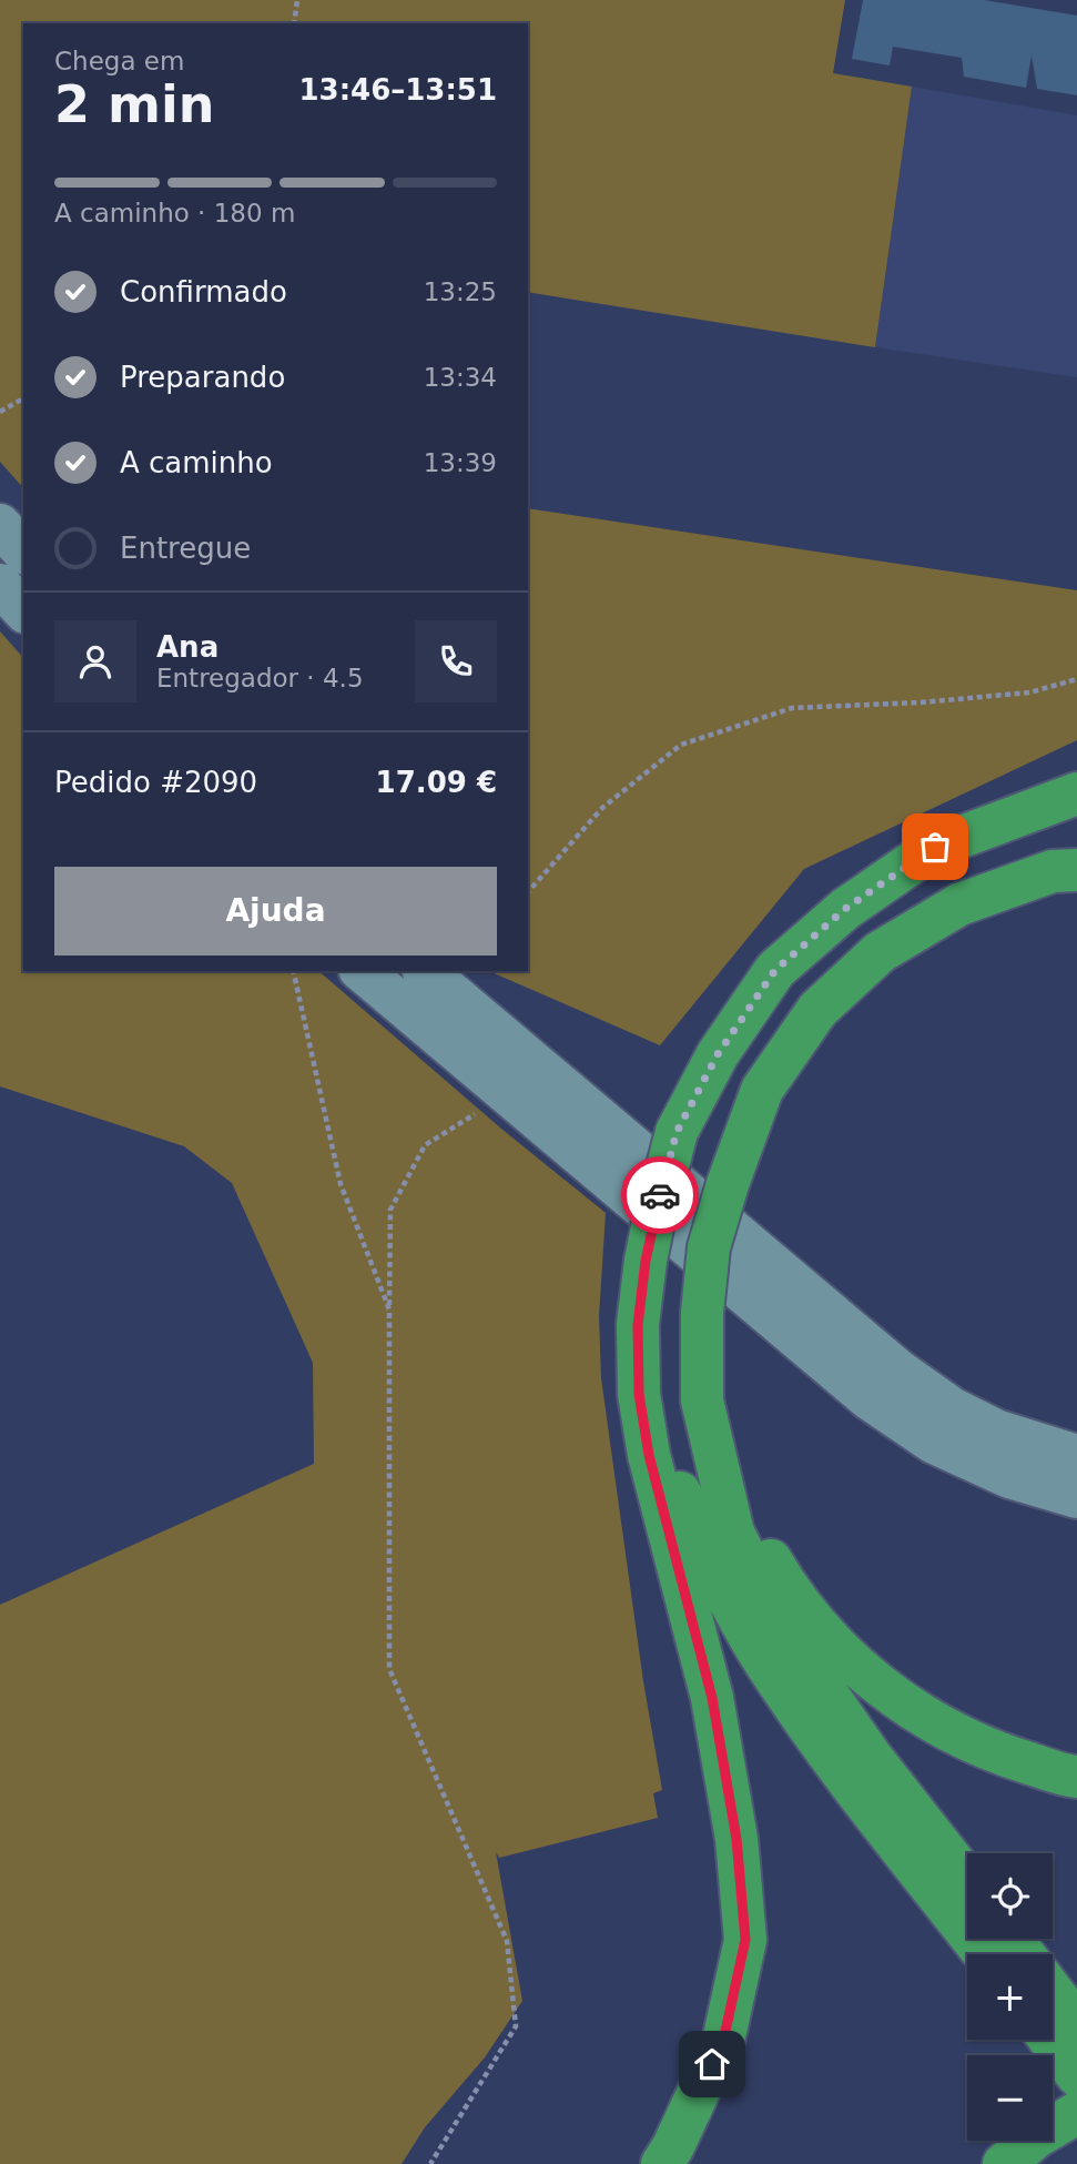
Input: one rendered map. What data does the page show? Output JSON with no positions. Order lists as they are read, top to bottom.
{
  "page": {
    "heading": ["2 min", "Chega em", "13:46–13:51"],
    "panel": [
      "Ana",
      "Entregador · 4.5",
      "Pedido #2090",
      "17.09 €"
    ],
    "bar": "A caminho · 180 m",
    "list": [
      ["Confirmado", "13:25"],
      ["Preparando", "13:34"],
      ["A caminho", "13:39"],
      "Entregue"
    ],
    "buttons": "Ajuda",
    "map_buttons": ["+", "−"]
  }
}
